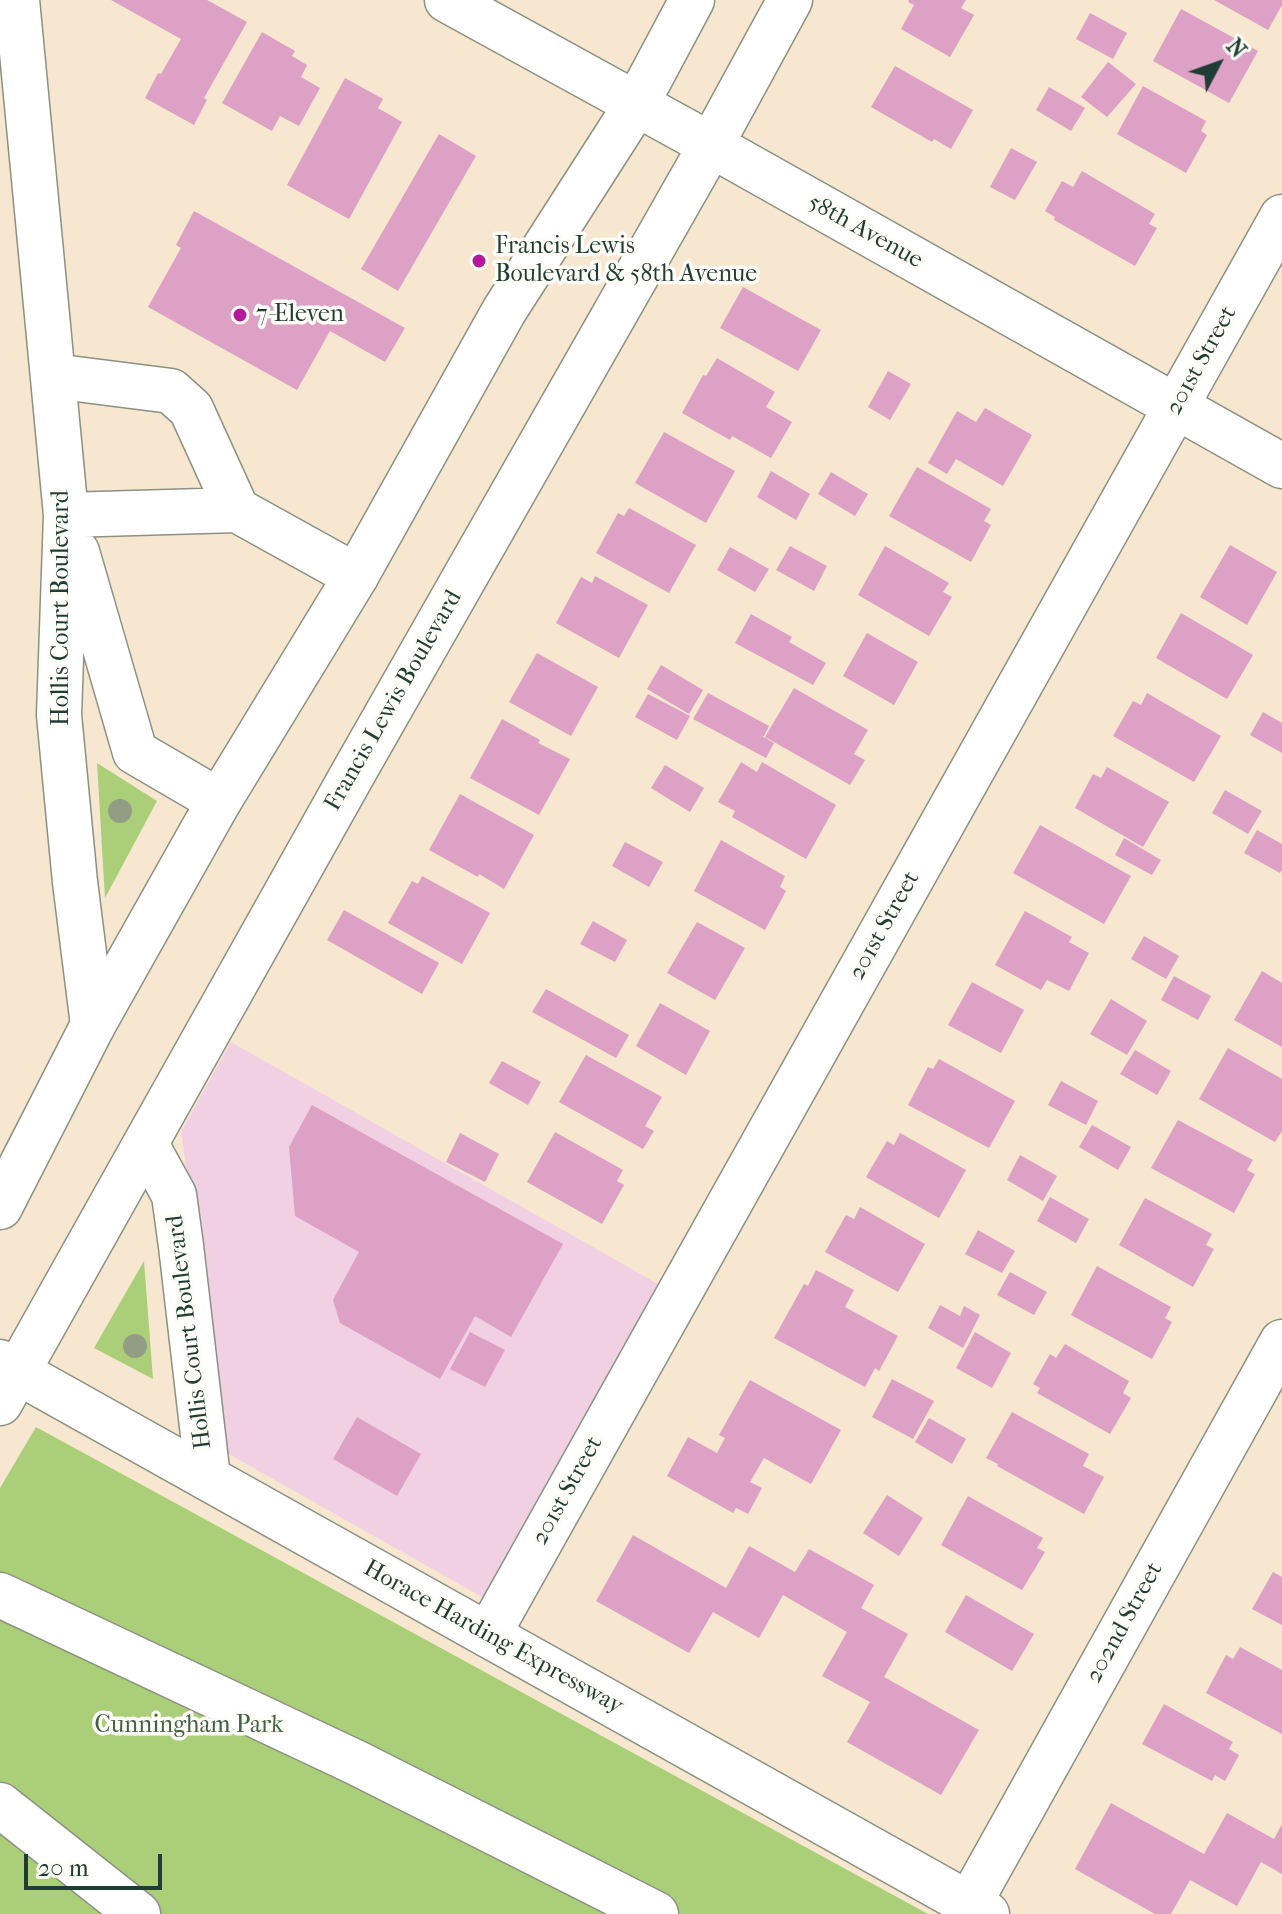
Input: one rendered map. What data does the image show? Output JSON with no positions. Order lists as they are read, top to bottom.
{
  "streets": {
    "main road": [
      "58th Avenue",
      "201st Street",
      "Hollis Court Boulevard",
      "Francis Lewis Boulevard",
      "202nd Street",
      "Horace Harding Expressway"
    ]
  },
  "crossings": [
    ["58th Avenue", "201st Street"],
    ["58th Avenue", "Francis Lewis Boulevard"],
    ["201st Street", "Horace Harding Expressway"],
    ["Hollis Court Boulevard", "Francis Lewis Boulevard"],
    ["Hollis Court Boulevard", "Horace Harding Expressway"],
    ["Francis Lewis Boulevard", "Horace Harding Expressway"],
    ["202nd Street", "Horace Harding Expressway"]
  ],
  "parks": ["Cunningham Park"],
  "places": ["Francis Lewis Boulevard & 58th Avenue", "7-Eleven"],
  "scale_bar": "20 m",
  "north": "top right"
}
